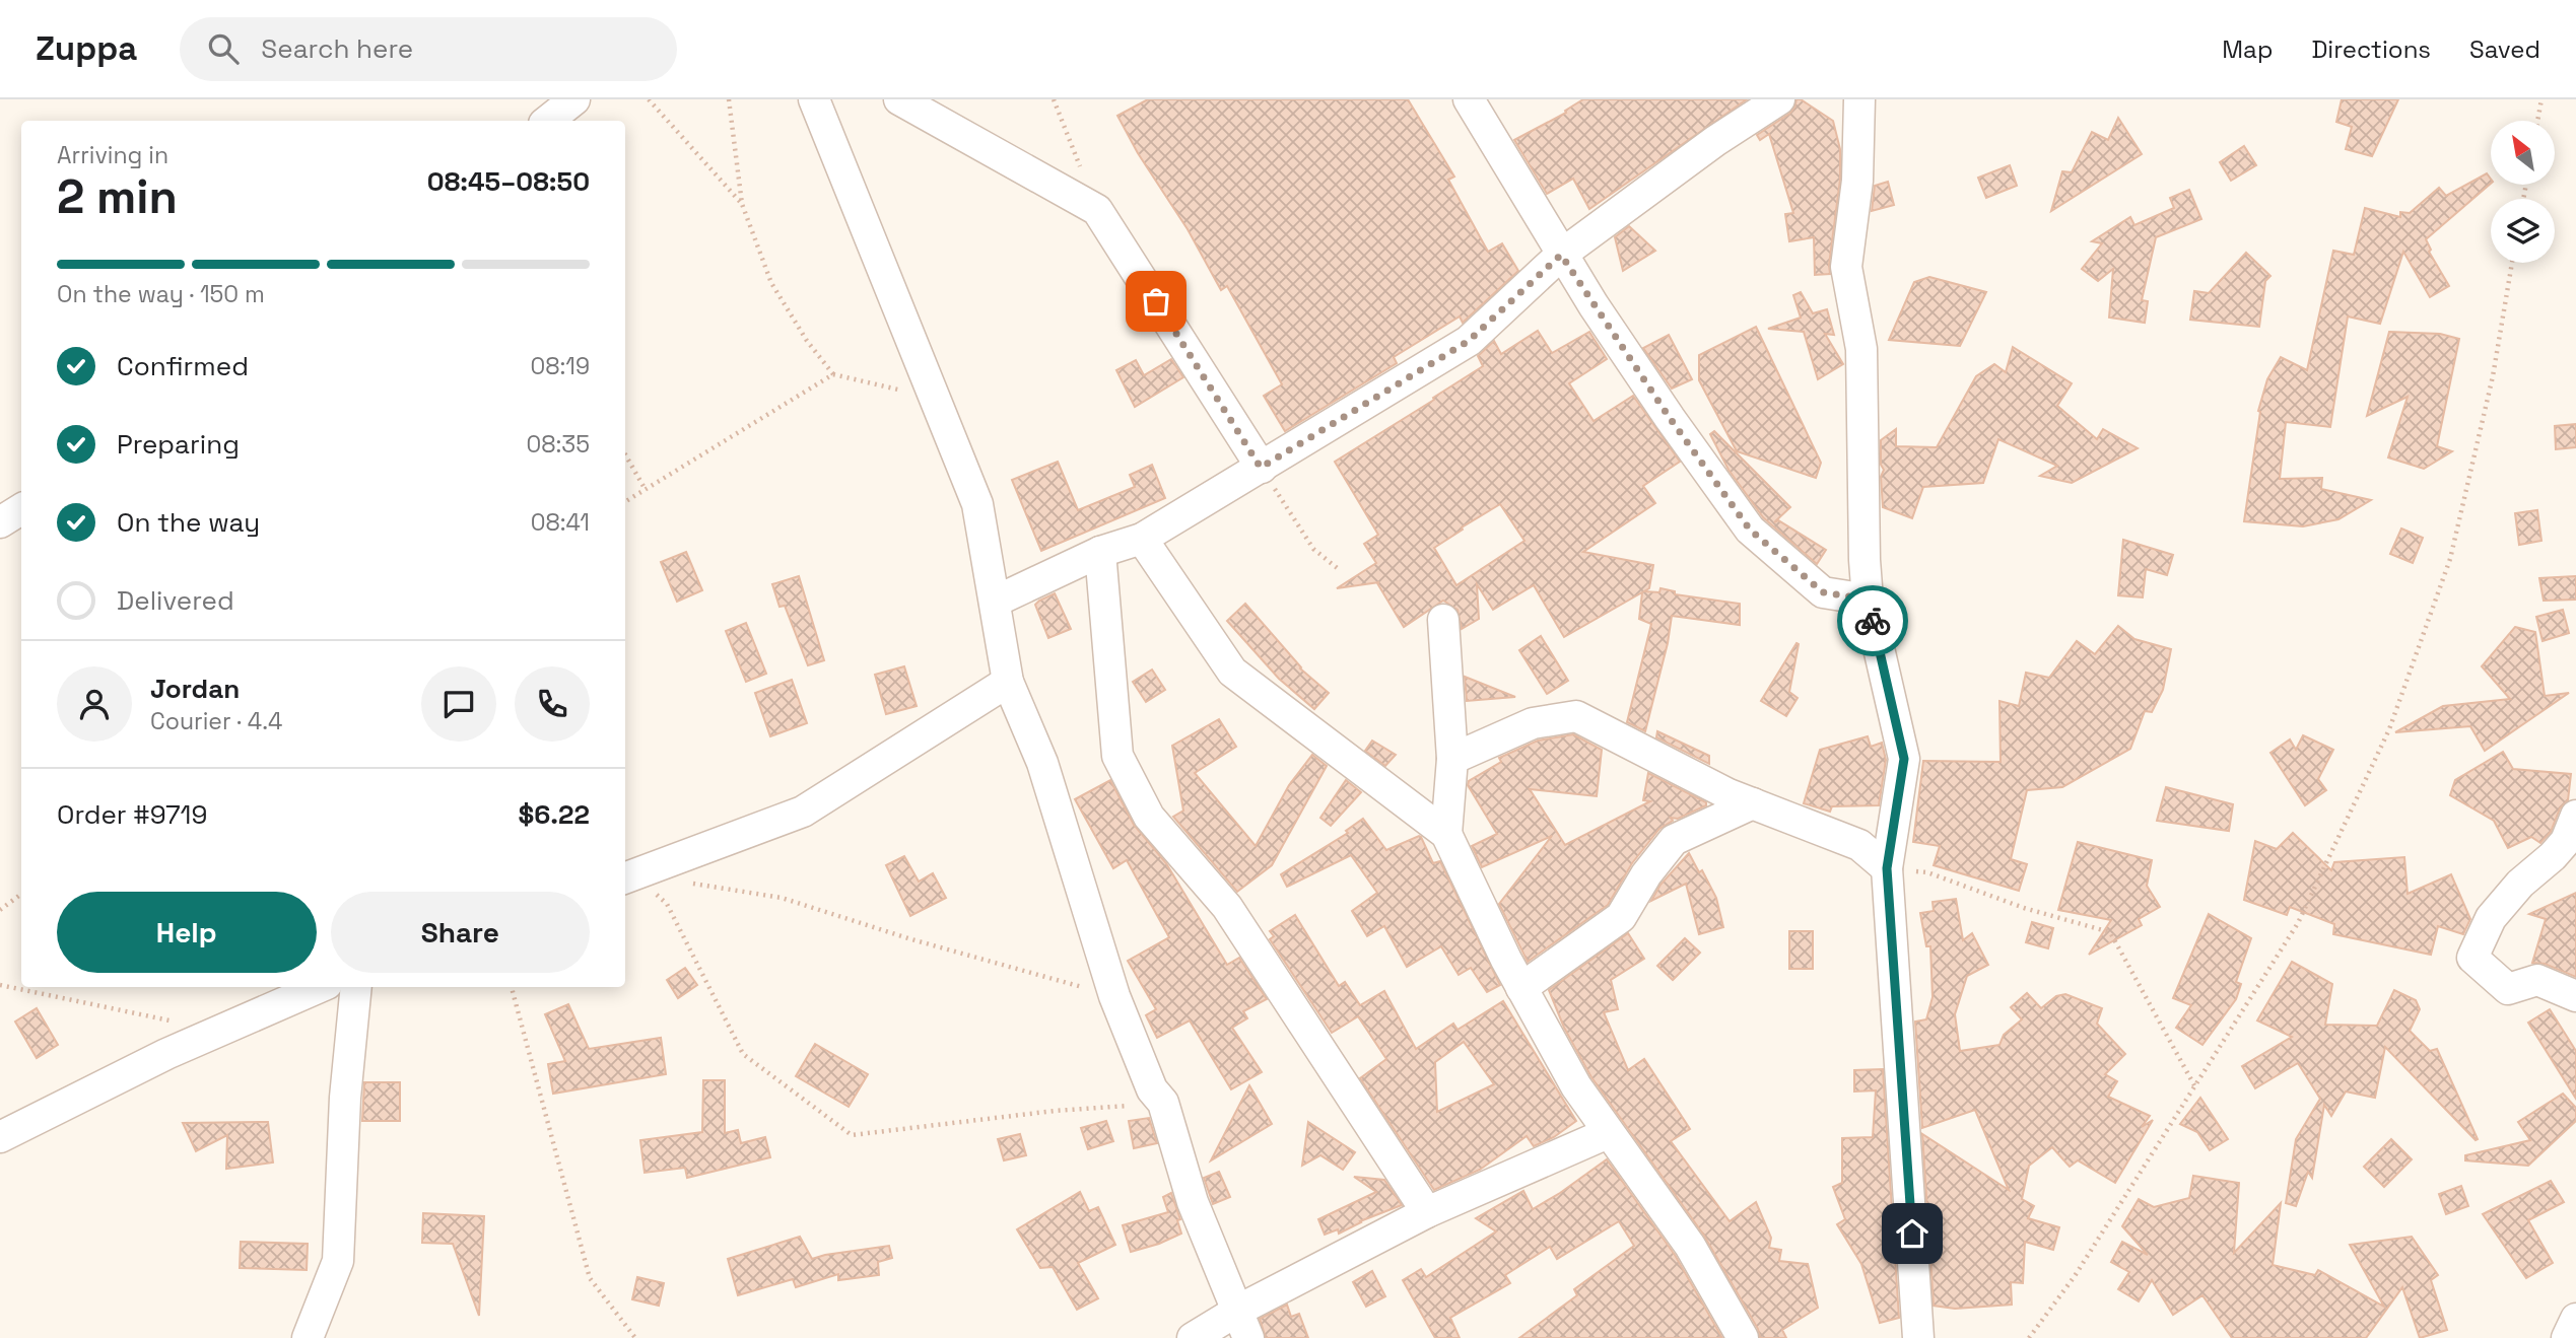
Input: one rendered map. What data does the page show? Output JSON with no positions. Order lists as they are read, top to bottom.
{
  "north": "top left",
  "page": {
    "header": "Zuppa",
    "search": "Search here",
    "nav": ["Map", "Directions", "Saved"],
    "heading": ["2 min", "Arriving in", "08:45–08:50"],
    "panel": [
      "Jordan",
      "Courier · 4.4",
      "Order #9719",
      "$6.22"
    ],
    "bar": "On the way · 150 m",
    "list": [
      ["Confirmed", "08:19"],
      ["Preparing", "08:35"],
      ["On the way", "08:41"],
      "Delivered"
    ],
    "buttons": ["Help", "Share"]
  }
}
